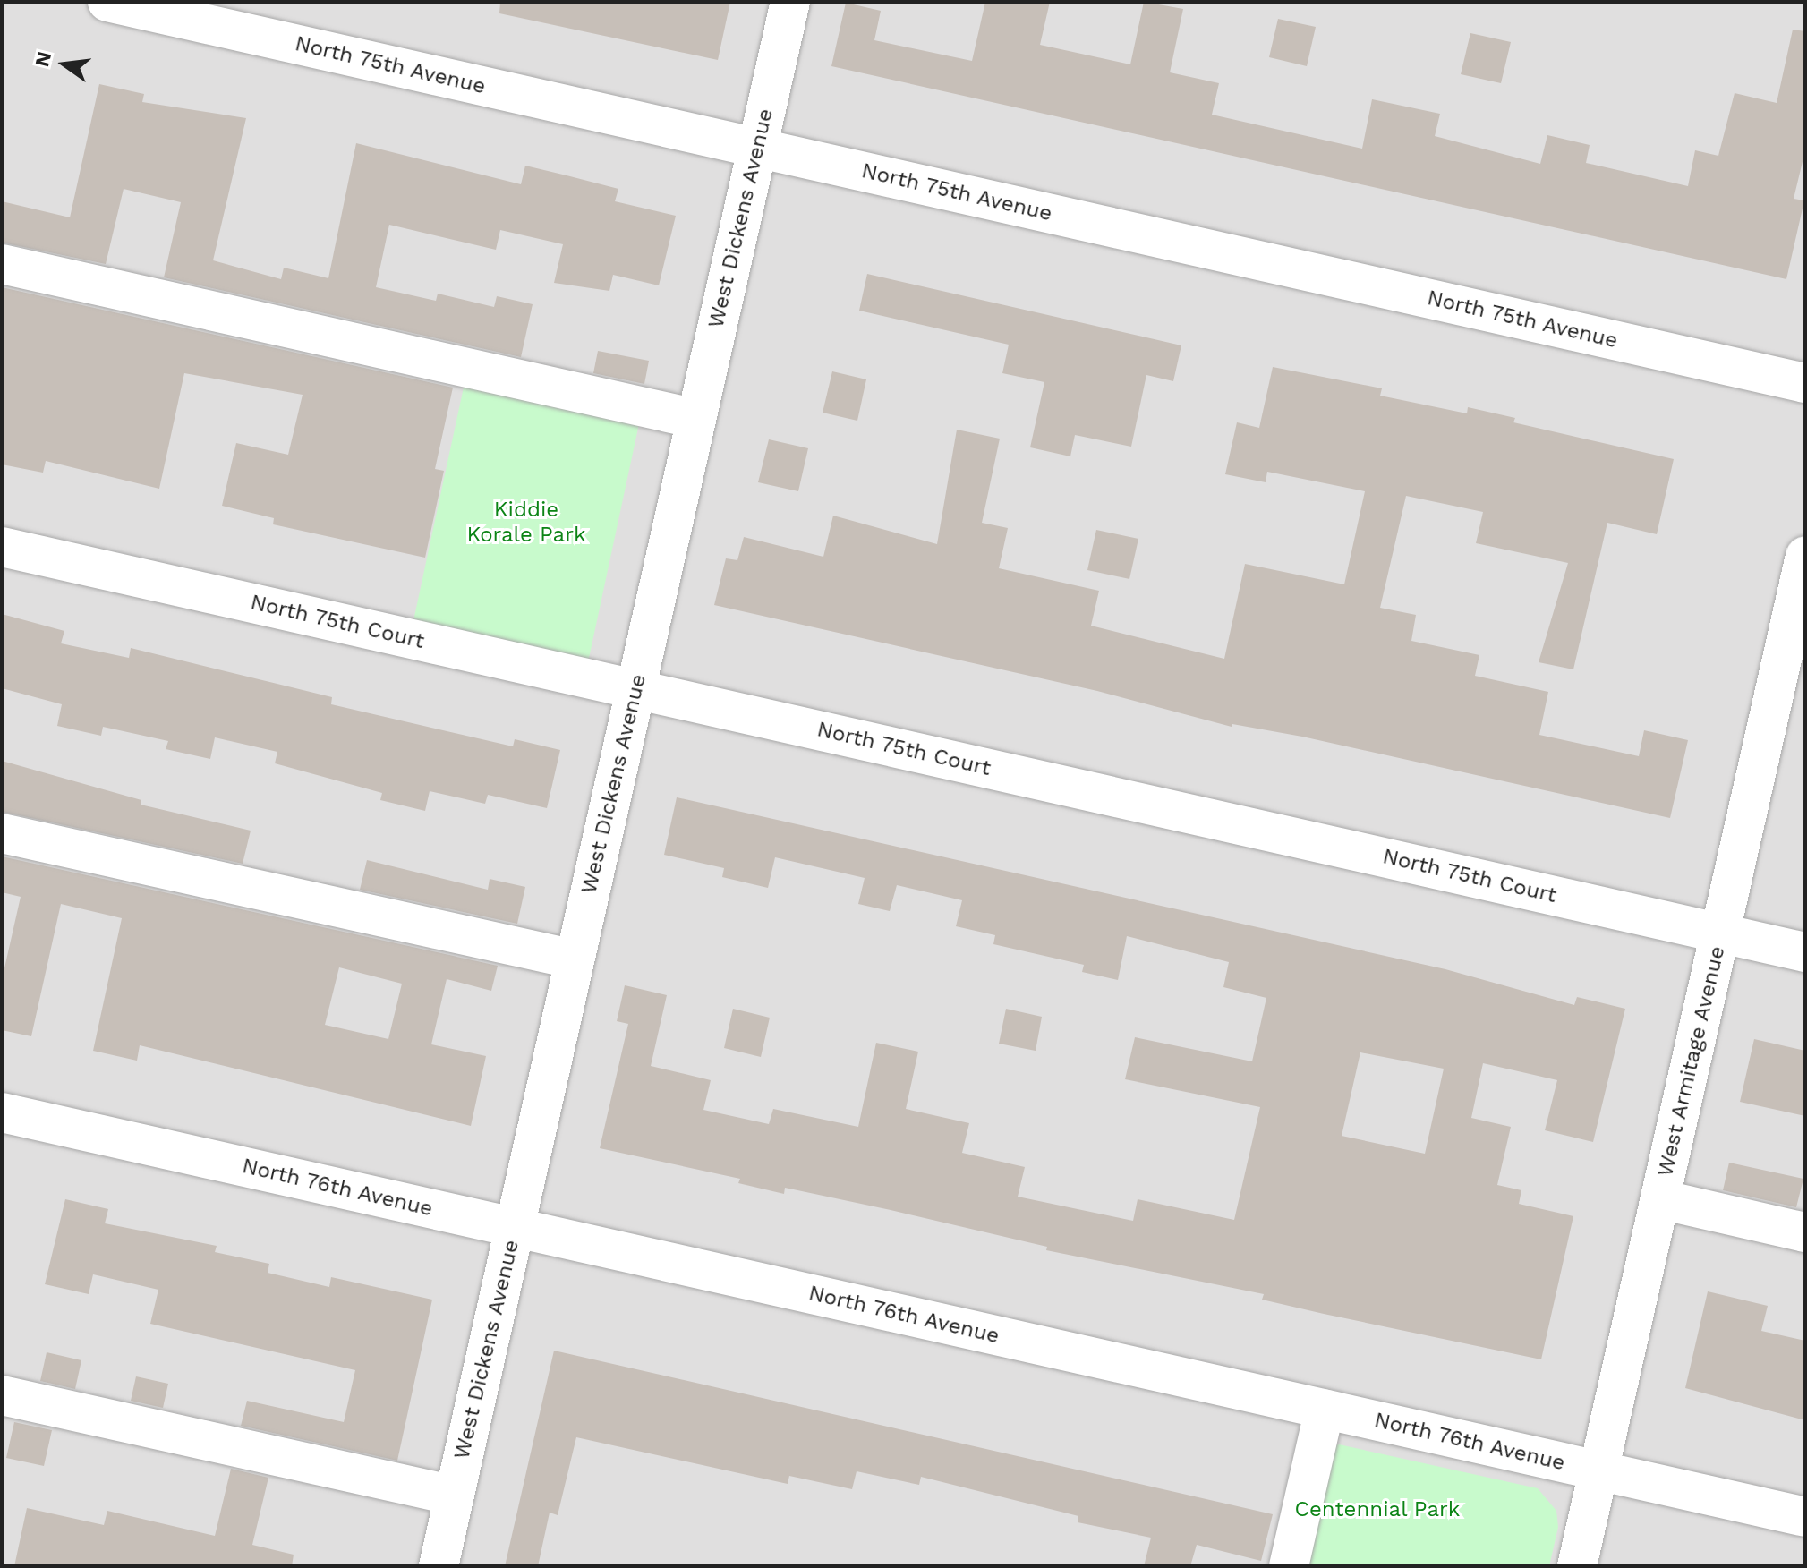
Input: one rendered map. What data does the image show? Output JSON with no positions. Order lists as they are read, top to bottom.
{
  "streets": {
    "street": [
      "North 75th Avenue",
      "West Dickens Avenue",
      "North 75th Court",
      "West Armitage Avenue",
      "North 76th Avenue"
    ]
  },
  "crossings": [
    ["North 75th Avenue", "West Dickens Avenue"],
    ["West Dickens Avenue", "North 75th Court"],
    ["West Dickens Avenue", "North 76th Avenue"],
    ["North 75th Court", "West Armitage Avenue"],
    ["West Armitage Avenue", "North 76th Avenue"]
  ],
  "parks": ["Kiddie Korale Park", "Centennial Park"],
  "north": "left"
}
